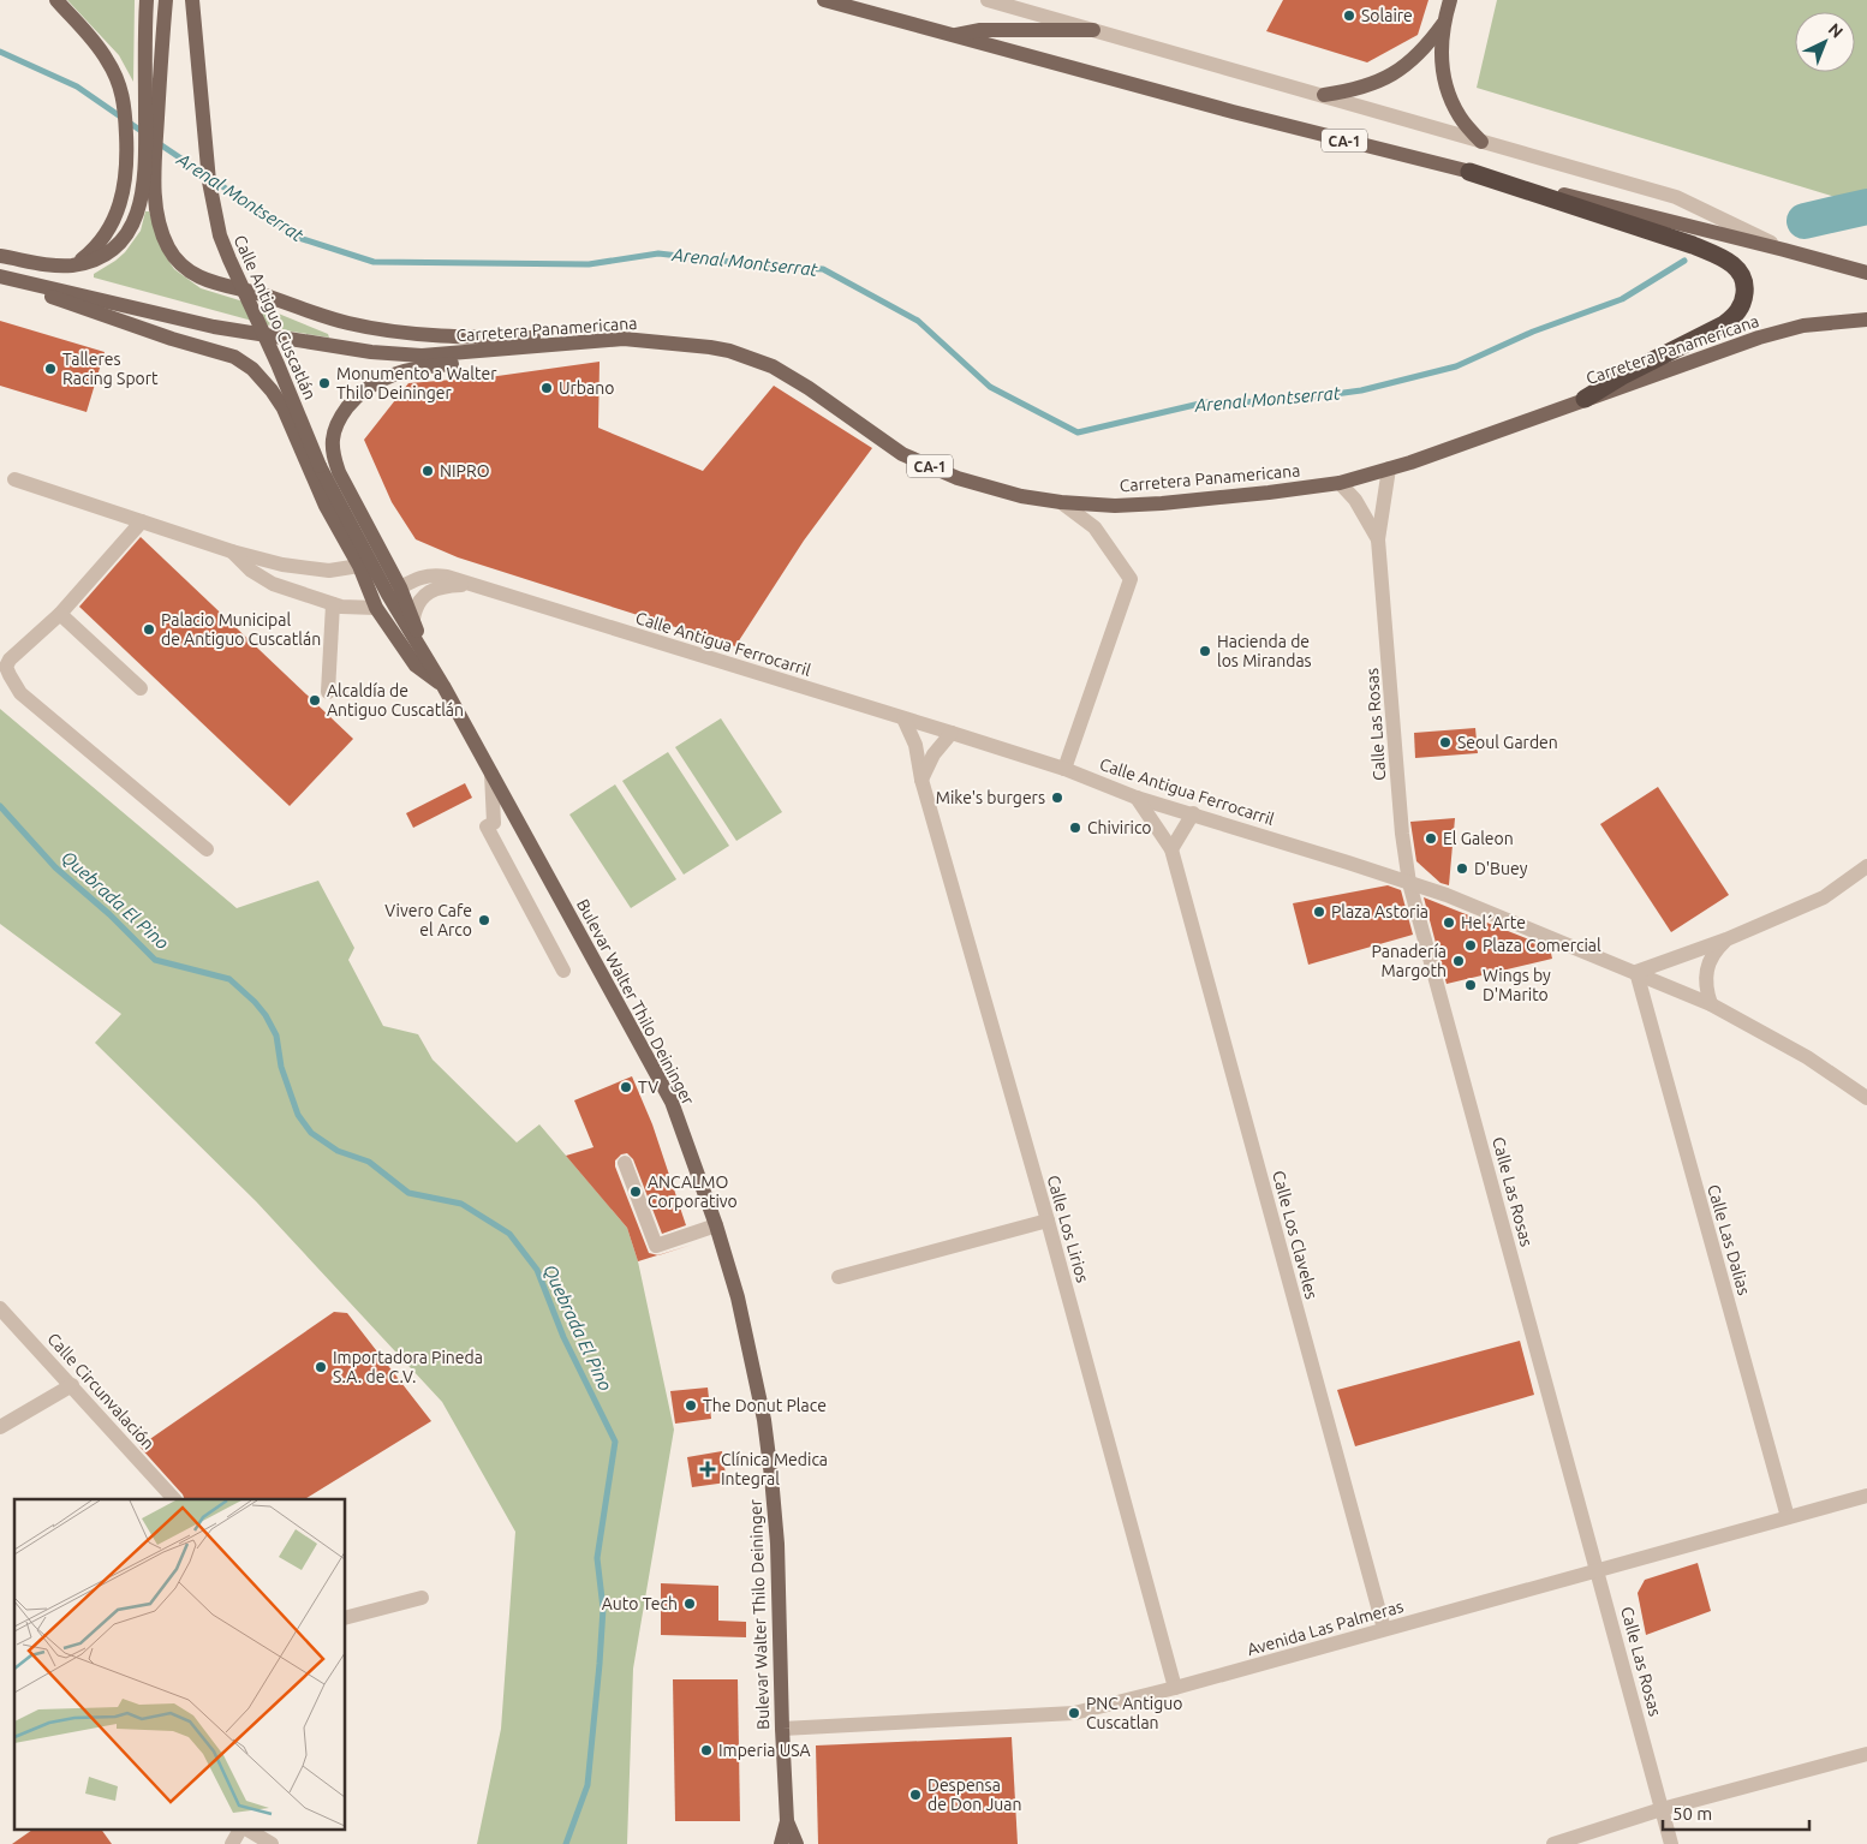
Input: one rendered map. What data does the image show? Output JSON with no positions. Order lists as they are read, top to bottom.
{
  "streets": {
    "main road": [
      "CA-1",
      "Calle Antiguo Cuscatlán",
      "Carretera Panamericana",
      "Bulevar Walter Thilo Deininger"
    ],
    "street": [
      "Calle Antigua Ferrocarril",
      "Calle Las Rosas",
      "Calle Los Lirios",
      "Calle Los Claveles",
      "Calle Las Dalias",
      "Calle Circunvalación",
      "Avenida Las Palmeras"
    ]
  },
  "crossings": [
    ["Calle Antiguo Cuscatlán", "Bulevar Walter Thilo Deininger"],
    ["Carretera Panamericana", "Calle Las Rosas"],
    ["Calle Antigua Ferrocarril", "Calle Las Rosas"],
    ["Calle Antigua Ferrocarril", "Bulevar Walter Thilo Deininger"],
    ["Calle Antigua Ferrocarril", "Calle Los Lirios"],
    ["Calle Antigua Ferrocarril", "Calle Los Claveles"],
    ["Calle Antigua Ferrocarril", "Calle Las Dalias"],
    ["Calle Las Rosas", "Avenida Las Palmeras"],
    ["Bulevar Walter Thilo Deininger", "Avenida Las Palmeras"],
    ["Calle Los Lirios", "Avenida Las Palmeras"],
    ["Calle Los Claveles", "Avenida Las Palmeras"],
    ["Calle Las Dalias", "Avenida Las Palmeras"]
  ],
  "water": ["Arenal Montserrat", "Quebrada El Pino"],
  "places": {
    "other": [
      "Solaire",
      "Talleres Racing Sport",
      "Monumento a Walter Thilo Deininger",
      "Urbano",
      "NIPRO",
      "Palacio Municipal de Antiguo Cuscatlán",
      "Hacienda de los Mirandas",
      "Alcaldía de Antiguo Cuscatlán",
      "Seoul Garden",
      "Mike's burgers",
      "Chivirico",
      "El Galeon",
      "D'Buey",
      "Plaza Astoria",
      "Vivero Cafe el Arco",
      "Hel´Arte",
      "Plaza Comercial",
      "Panadería Margoth",
      "Wings by D'Marito",
      "TV",
      "ANCALMO Corporativo",
      "Importadora Pineda S.A. de C.V.",
      "The Donut Place",
      "Auto Tech",
      "PNC Antiguo Cuscatlan",
      "Imperia USA",
      "Despensa de Don Juan"
    ],
    "health": ["Clínica Medica Integral"]
  },
  "scale_bar": "50 m",
  "north": "top right"
}
